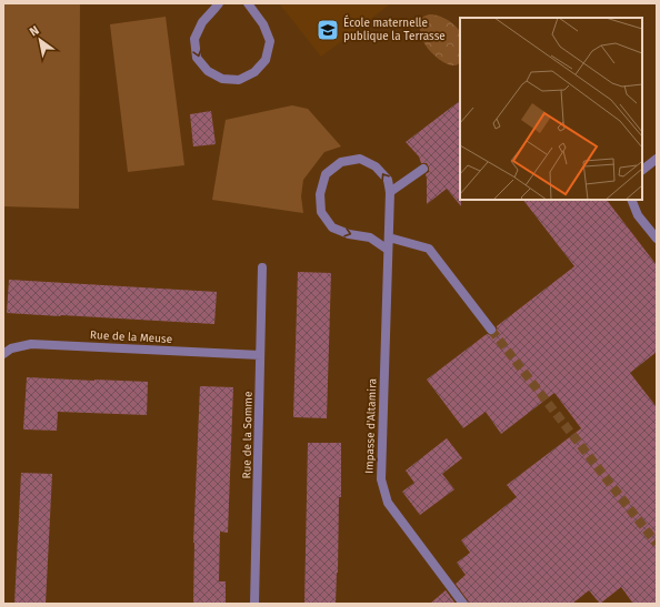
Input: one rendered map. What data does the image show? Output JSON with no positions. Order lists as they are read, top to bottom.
{
  "streets": {
    "street": ["Rue de la Meuse", "Impasse d'Altamira", "Rue de la Somme"]
  },
  "crossings": [
    ["Rue de la Meuse", "Rue de la Somme"]
  ],
  "places": {
    "school or university": ["École maternelle publique la Terrasse"]
  },
  "north": "top left"
}
